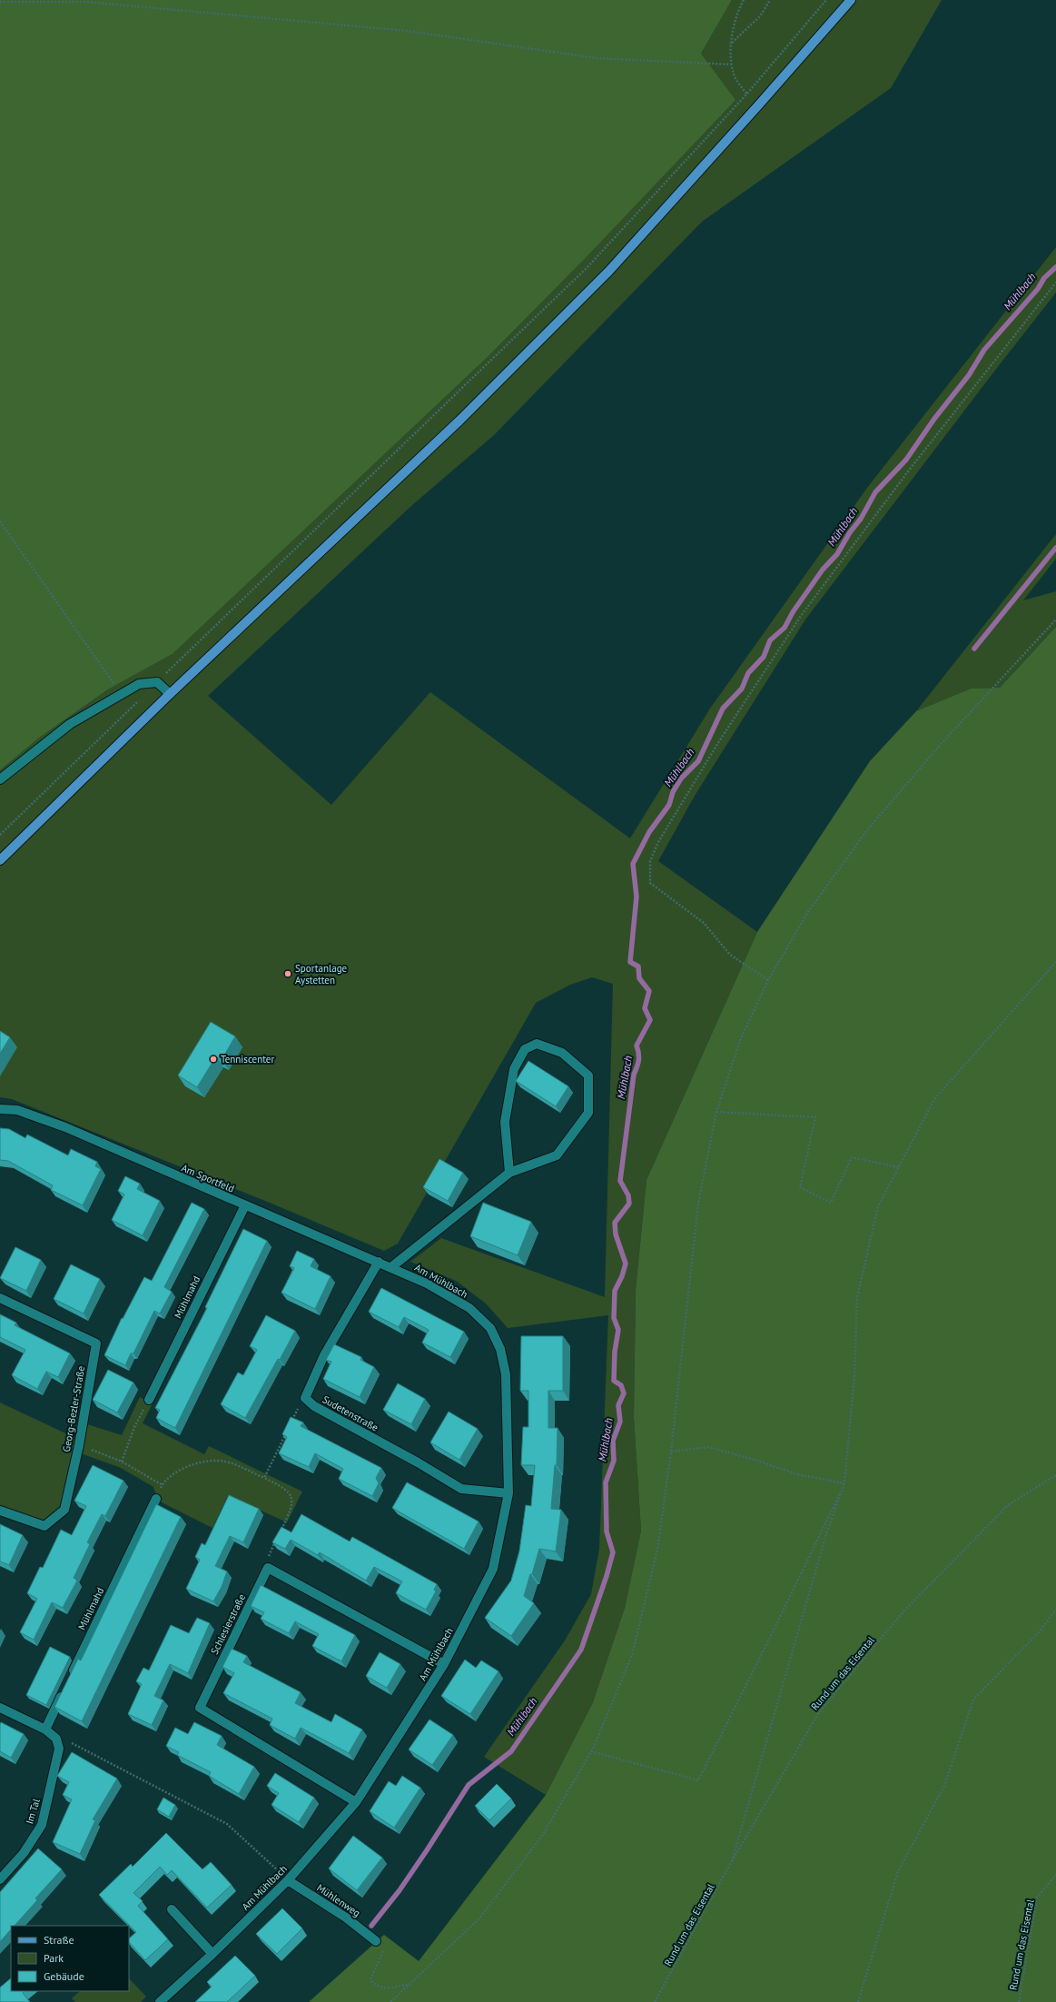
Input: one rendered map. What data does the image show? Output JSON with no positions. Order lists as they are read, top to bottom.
{
  "streets": {
    "street": [
      "Am Sportfeld",
      "Am Mühlbach",
      "Mühlmahd",
      "Georg-Bezler-Straße",
      "Sudetenstraße",
      "Schlesierstraße",
      "Im Tal",
      "Mühlenweg"
    ],
    "path": ["Rund um das Eisental"]
  },
  "crossings": [
    ["Am Sportfeld", "Am Mühlbach"],
    ["Am Sportfeld", "Mühlmahd"],
    ["Am Mühlbach", "Sudetenstraße"],
    ["Am Mühlbach", "Schlesierstraße"],
    ["Am Mühlbach", "Mühlenweg"]
  ],
  "water": ["Mühlbach"],
  "places": ["Sportanlage Aystetten", "Tenniscenter"],
  "legend": ["Straße", "Park", "Gebäude"]
}
